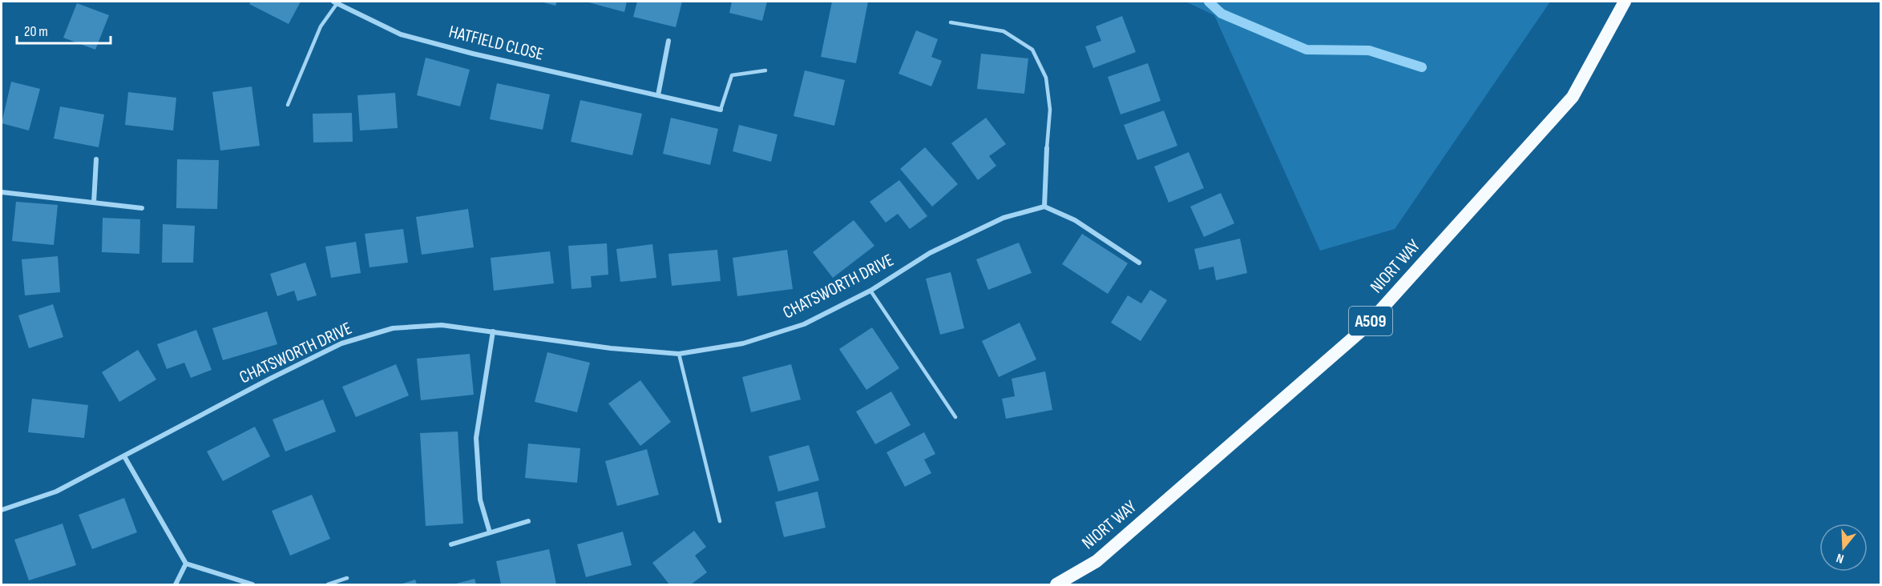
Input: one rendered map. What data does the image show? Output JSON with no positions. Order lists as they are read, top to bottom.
{
  "streets": {
    "highway": ["NIORT WAY", "A509"],
    "street": ["HATFIELD CLOSE", "CHATSWORTH DRIVE"]
  },
  "scale_bar": "20 m",
  "north": "bottom"
}
